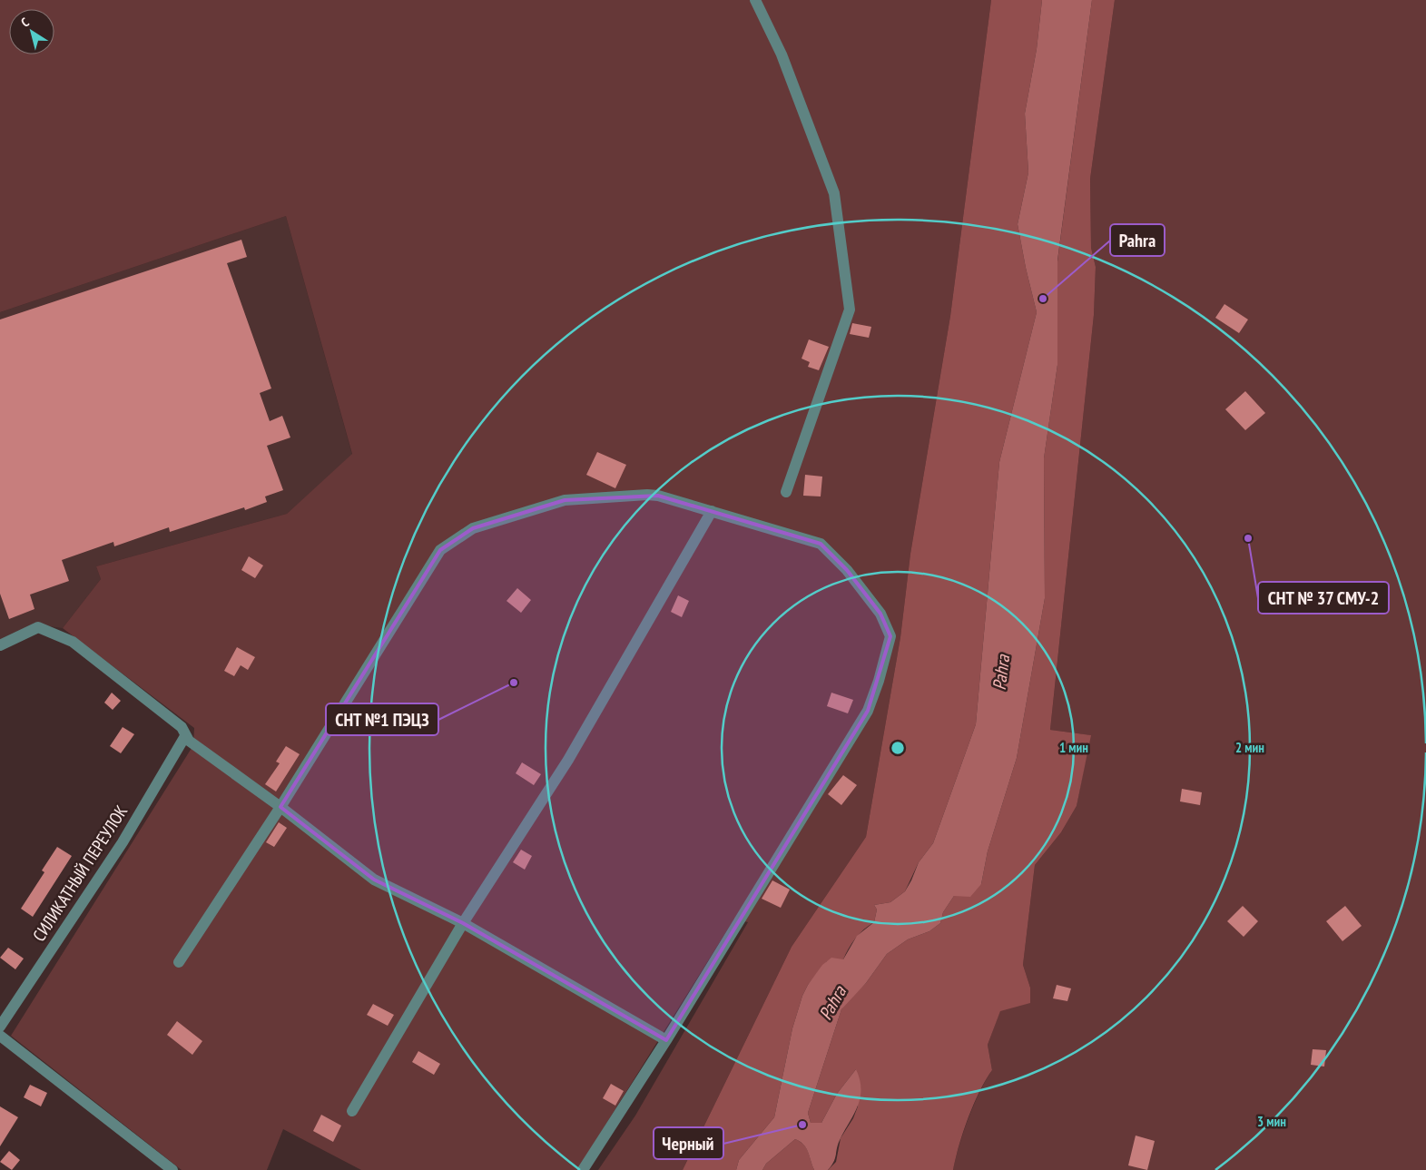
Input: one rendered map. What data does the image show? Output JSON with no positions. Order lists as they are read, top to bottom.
{
  "streets": {
    "street": ["СИЛИКАТНЫЙ ПЕРЕУЛОК"]
  },
  "water": ["Pahra"],
  "places": [
    "Pahra",
    "СНТ № 37 СМУ-2",
    "СНТ №1 ПЭЦЗ",
    "Черный"
  ],
  "north": "top left",
  "rings": ["1 мин", "2 мин", "3 мин"]
}
